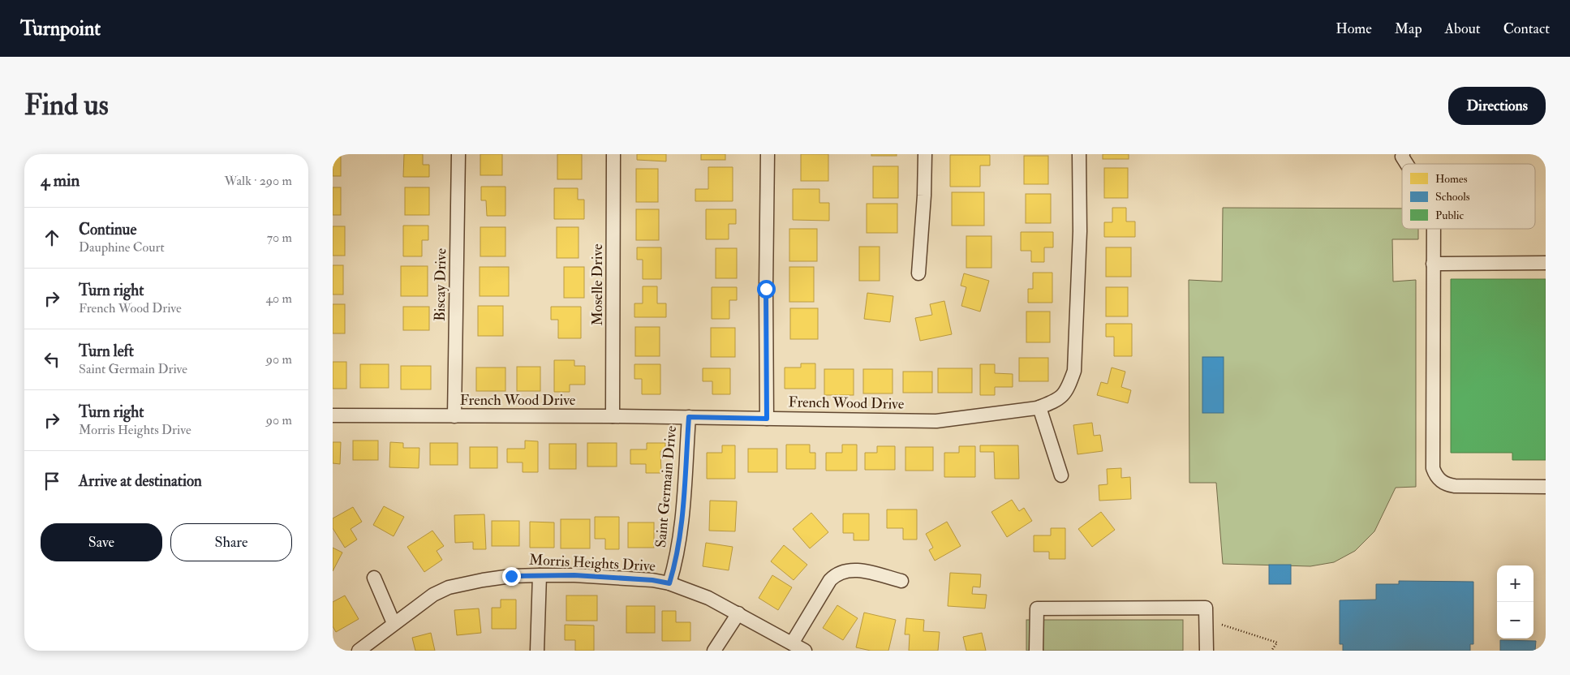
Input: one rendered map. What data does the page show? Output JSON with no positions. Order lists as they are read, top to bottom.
{
  "streets": {
    "street": [
      "Biscay Drive",
      "Moselle Drive",
      "French Wood Drive",
      "Saint Germain Drive",
      "Morris Heights Drive"
    ]
  },
  "crossings": [
    ["Biscay Drive", "French Wood Drive"],
    ["Moselle Drive", "French Wood Drive"],
    ["French Wood Drive", "Saint Germain Drive"],
    ["Saint Germain Drive", "Morris Heights Drive"]
  ],
  "legend": ["Homes", "Schools", "Public"],
  "page": {
    "header": "Turnpoint",
    "nav": [
      "Home",
      "Map",
      "About",
      "Contact"
    ],
    "buttons": [
      "Directions",
      ["Save", "Share"]
    ],
    "title": "Find us",
    "heading": ["4 min", "Walk · 290 m"],
    "list": [
      ["Continue", "Dauphine Court", "70 m"],
      ["Turn right", "French Wood Drive", "40 m"],
      ["Turn left", "Saint Germain Drive", "90 m"],
      ["Turn right", "Morris Heights Drive", "90 m"],
      "Arrive at destination"
    ],
    "map_buttons": ["+", "−"]
  }
}
